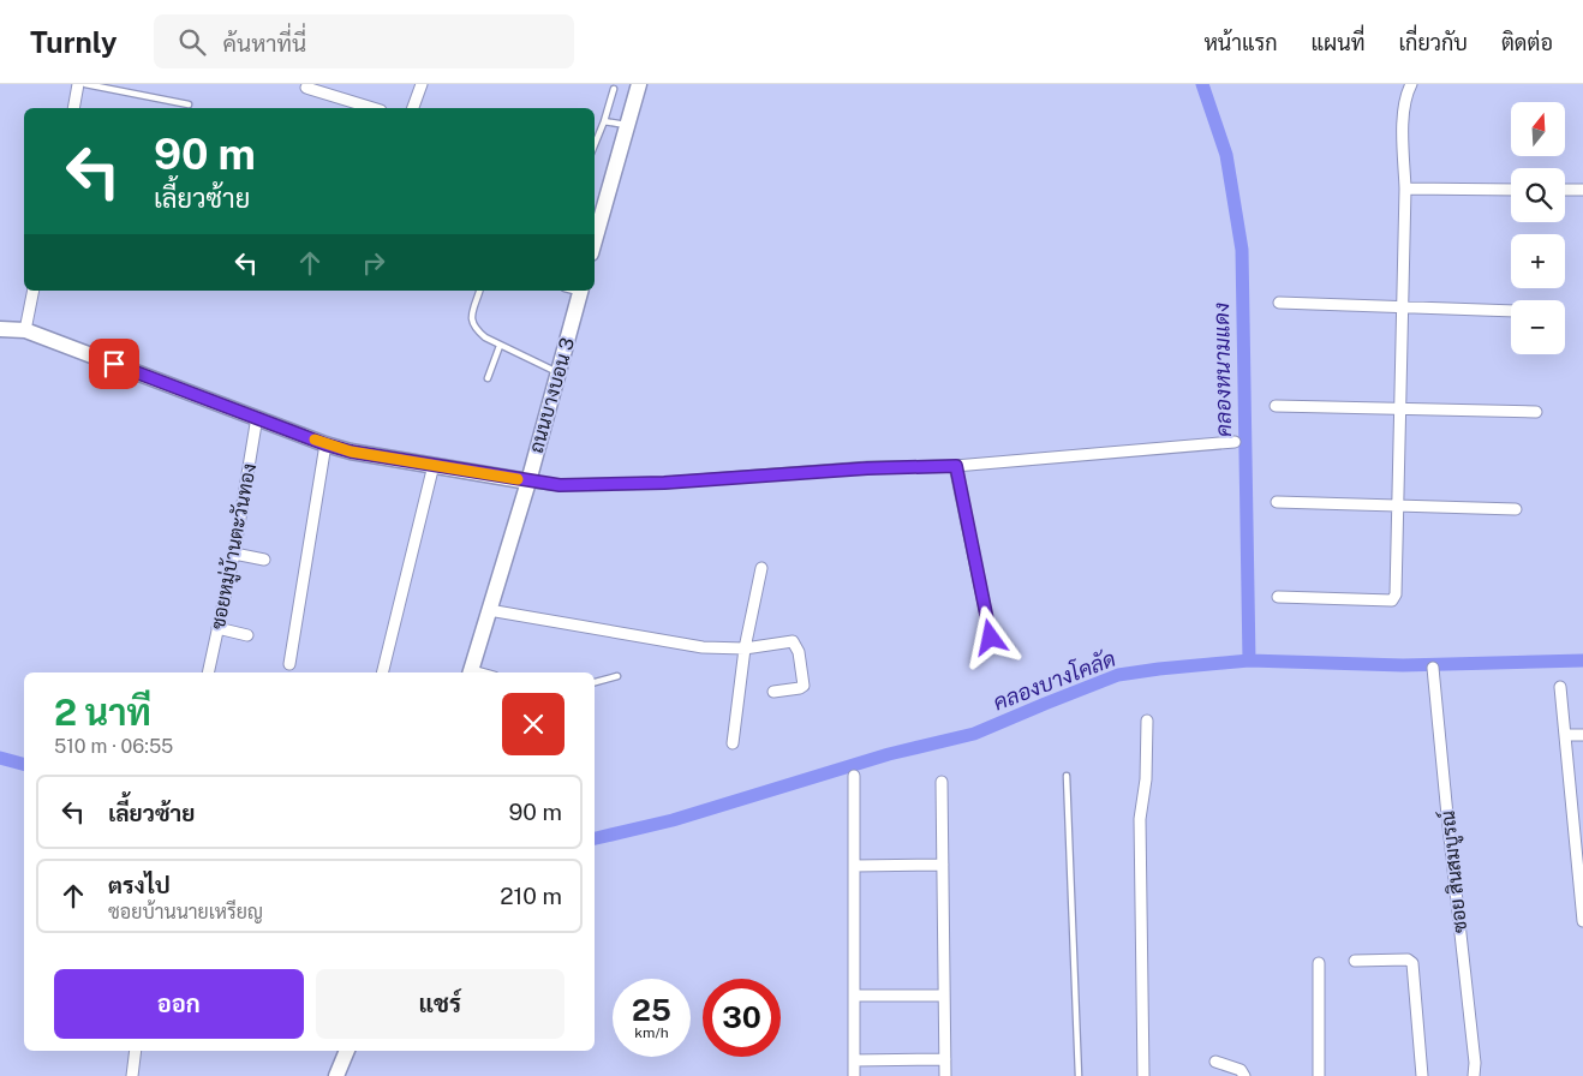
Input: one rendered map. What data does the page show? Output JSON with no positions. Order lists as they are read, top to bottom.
{
  "streets": {
    "main road": ["ถนนบางบอน 3"],
    "street": ["ซอยหมู่บ้านตะวันทอง", "ซอย สินสมบูรณ์"]
  },
  "water": ["คลองหนามแดง", "คลองบางโคลัด"],
  "north": "top",
  "page": {
    "header": "Turnly",
    "search": "ค้นหาที่นี่",
    "nav": [
      "หน้าแรก",
      "แผนที่",
      "เกี่ยวกับ",
      "ติดต่อ"
    ],
    "map_buttons": ["+", "−"],
    "turn": ["90 m", "เลี้ยวซ้าย"],
    "heading": ["2 นาที", "510 m · 06:55"],
    "list": [
      {
        "name": "เลี้ยวซ้าย",
        "value": "90 m"
      },
      {
        "name": "ตรงไป",
        "note": "ซอยบ้านนายเหรียญ",
        "value": "210 m"
      }
    ],
    "buttons": ["ออก", "แชร์"],
    "speed": "25 km/h",
    "limit": "30"
  }
}
